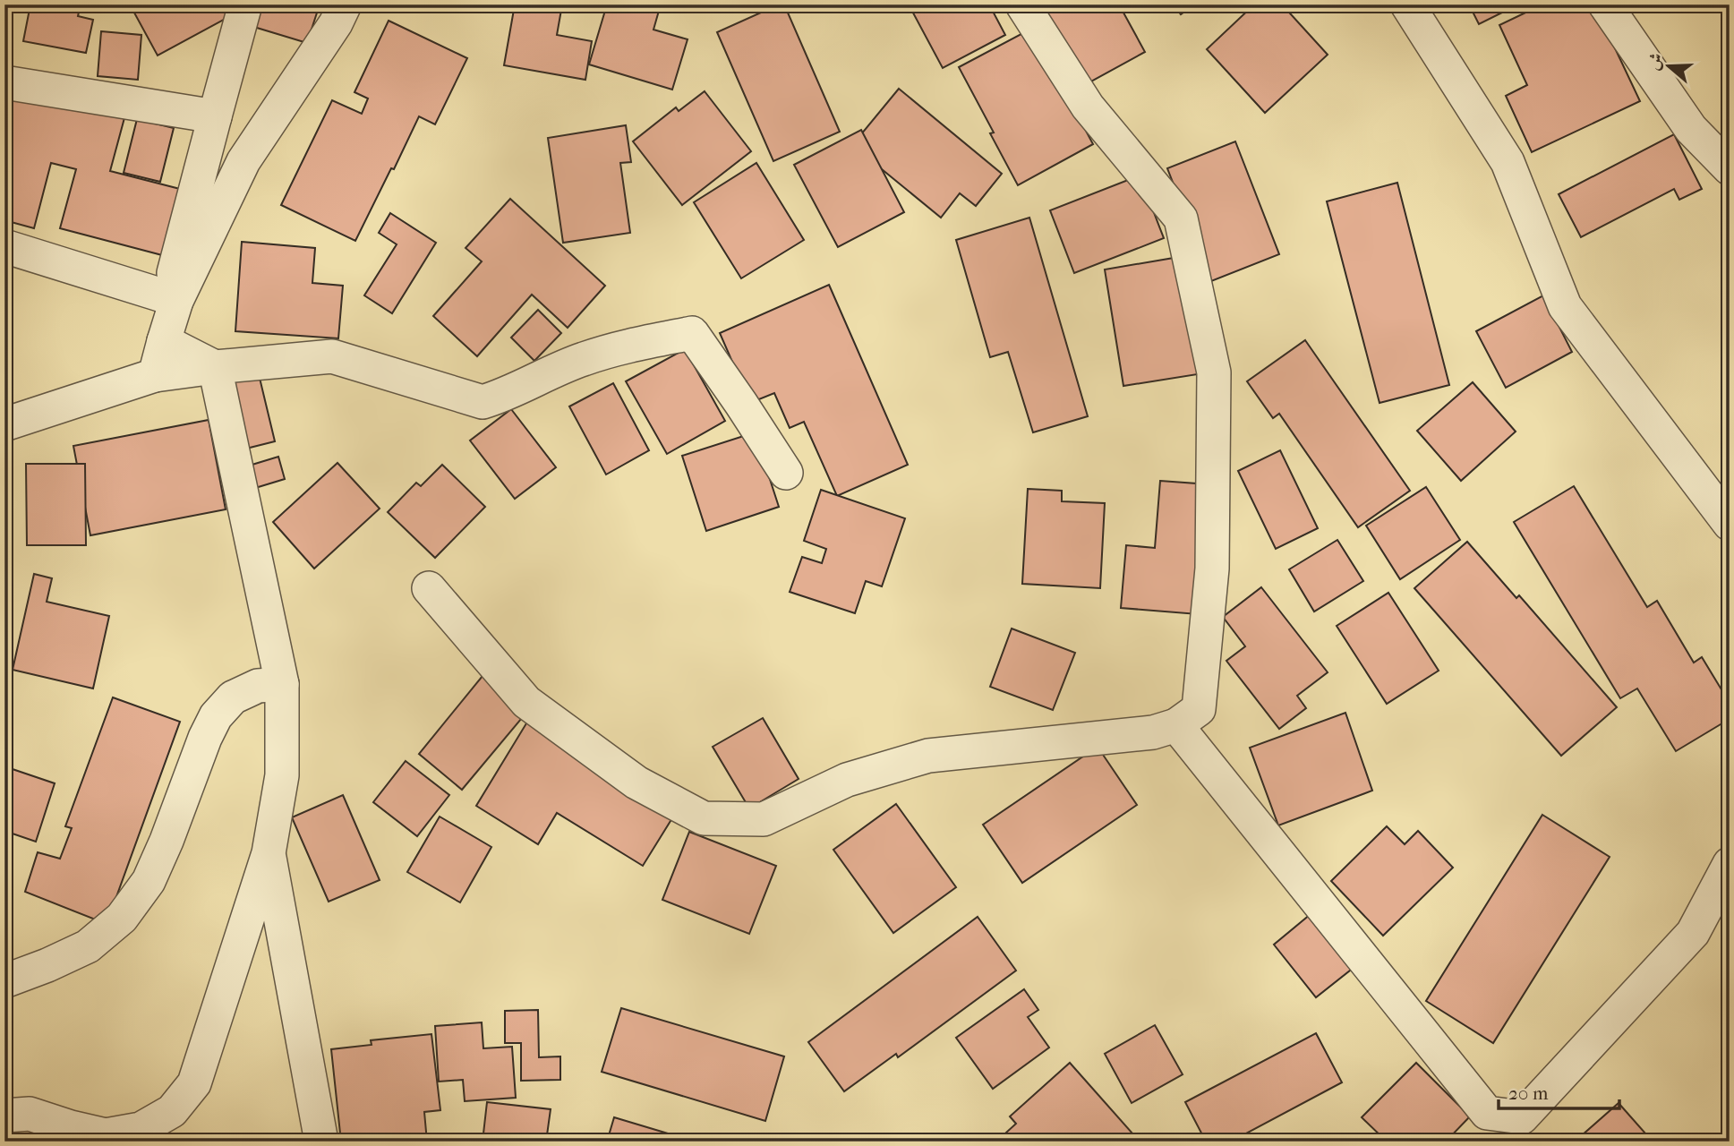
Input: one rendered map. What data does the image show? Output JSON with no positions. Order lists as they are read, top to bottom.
{
  "scale_bar": "20 m",
  "north": "left"
}
